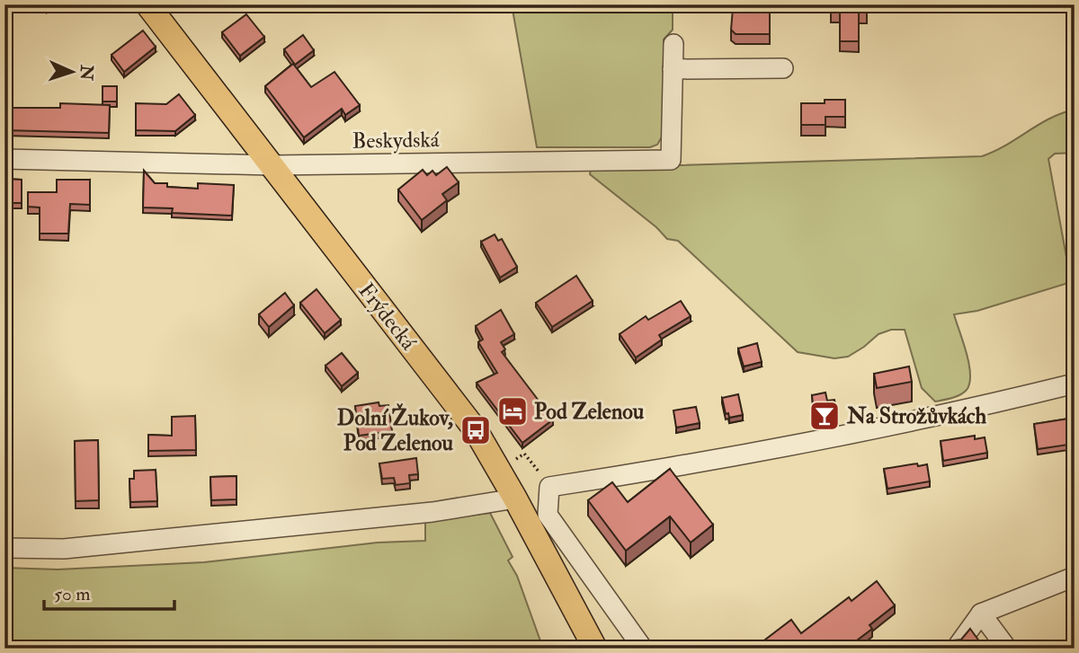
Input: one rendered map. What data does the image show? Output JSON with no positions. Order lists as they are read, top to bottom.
{
  "streets": {
    "main road": ["Frýdecká"],
    "street": ["Beskydská"]
  },
  "crossings": [
    ["Beskydská", "Frýdecká"]
  ],
  "places": {
    "hotel": ["Pod Zelenou"],
    "bar": ["Na Strožůvkách"],
    "bus stop": ["Dolní Žukov, Pod Zelenou"]
  },
  "scale_bar": "50 m",
  "north": "right"
}
